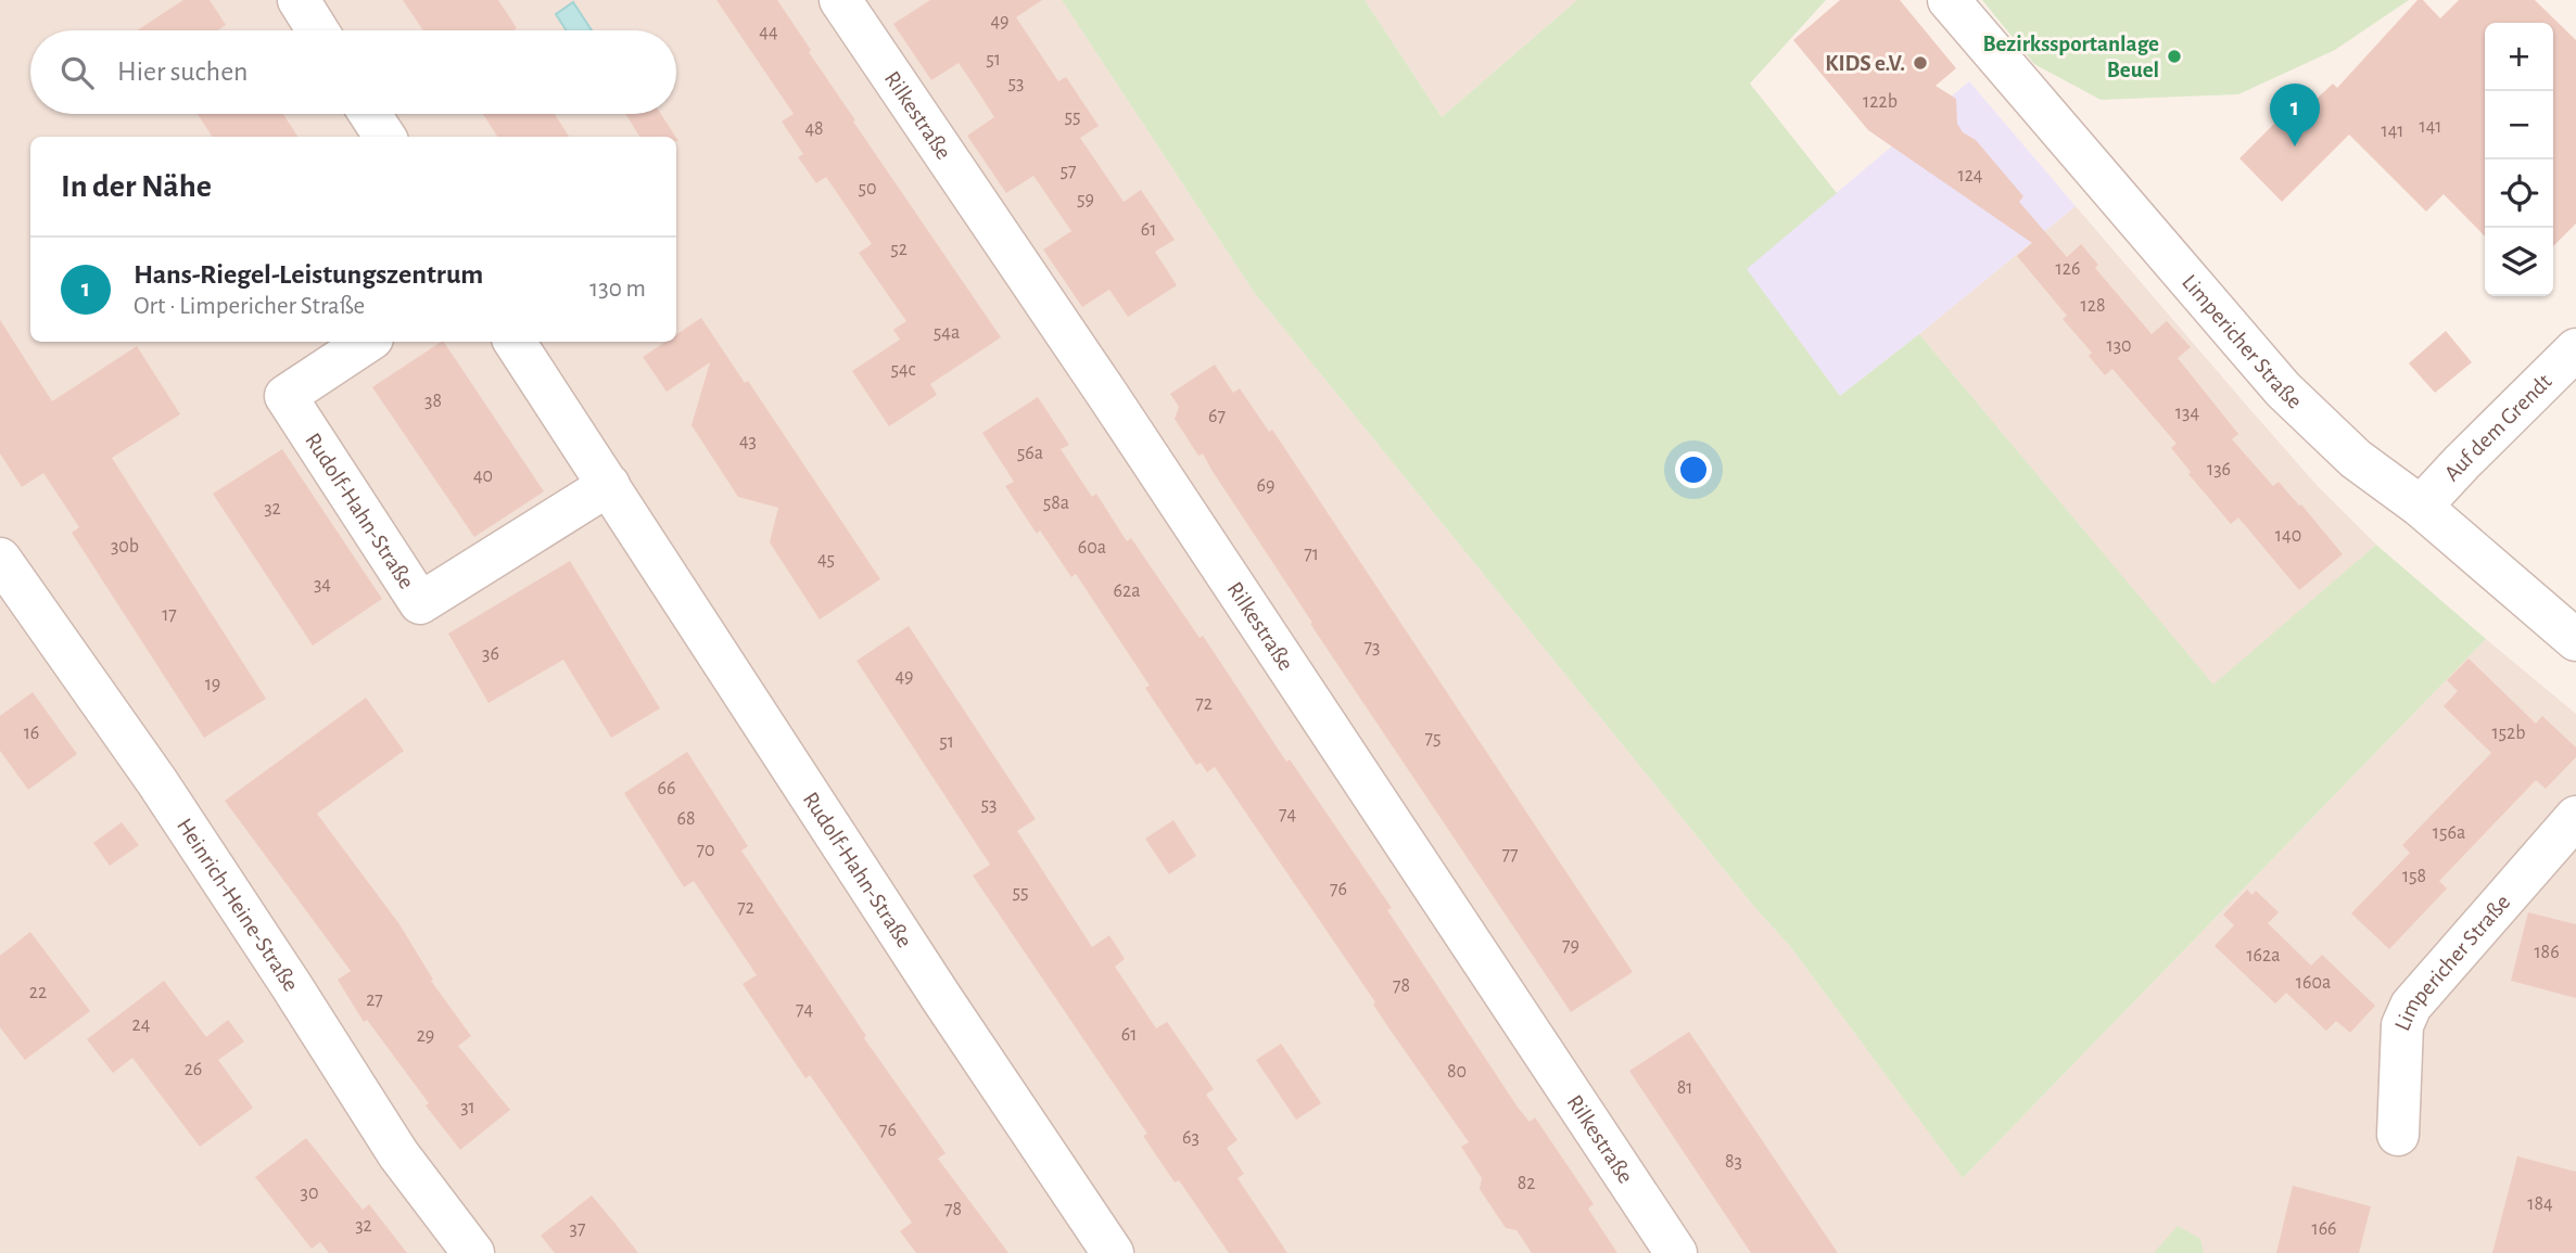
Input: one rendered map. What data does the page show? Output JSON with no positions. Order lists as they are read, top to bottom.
{
  "streets": {
    "street": [
      "Rilkestraße",
      "Limpericher Straße",
      "Auf dem Grendt",
      "Rudolf-Hahn-Straße",
      "Heinrich-Heine-Straße"
    ]
  },
  "crossings": [
    ["Limpericher Straße", "Auf dem Grendt"]
  ],
  "places": ["Bezirkssportanlage Beuel", "KIDS e.V."],
  "house_numbers": [
    "49",
    "44",
    "51",
    "53",
    "122b",
    "55",
    "141",
    "48",
    "141",
    "57",
    "124",
    "50",
    "59",
    "61",
    "52",
    "126",
    "128",
    "54a",
    "130",
    "54c",
    "38",
    "134",
    "67",
    "43",
    "56a",
    "136",
    "40",
    "69",
    "58a",
    "32",
    "140",
    "30b",
    "60a",
    "71",
    "45",
    "34",
    "62a",
    "17",
    "73",
    "36",
    "49",
    "19",
    "72",
    "16",
    "152b",
    "75",
    "51",
    "66",
    "53",
    "74",
    "68",
    "156a",
    "70",
    "77",
    "158",
    "76",
    "55",
    "72",
    "79",
    "186",
    "162a",
    "160a",
    "78",
    "22",
    "27",
    "74",
    "24",
    "61",
    "29",
    "26",
    "80",
    "81",
    "31",
    "76",
    "63",
    "83",
    "82",
    "30",
    "184",
    "78",
    "32",
    "37",
    "166"
  ],
  "page": {
    "map_buttons": ["+", "−"],
    "search": "Hier suchen",
    "pins": "1",
    "heading": "In der Nähe",
    "list": [
      {
        "mark": "1",
        "name": "Hans-Riegel-Leistungszentrum",
        "note": "Ort · Limpericher Straße",
        "value": "130 m"
      }
    ]
  }
}
